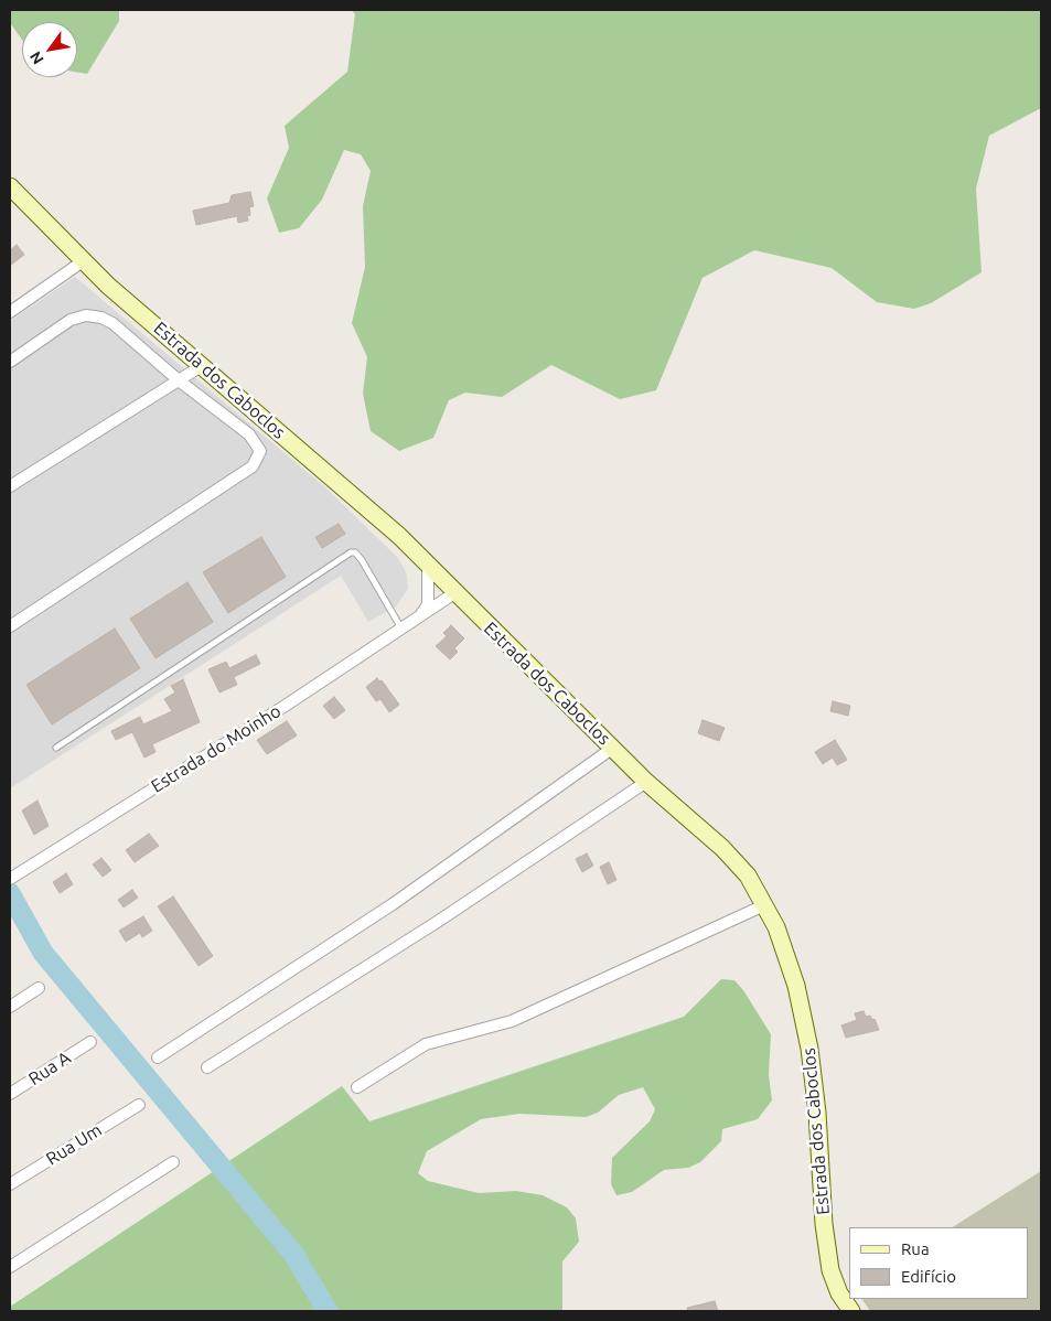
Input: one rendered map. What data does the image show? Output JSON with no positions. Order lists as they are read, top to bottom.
{
  "streets": {
    "street": [
      "Estrada dos Caboclos",
      "Estrada do Moinho",
      "Rua A",
      "Rua Um"
    ]
  },
  "crossings": [
    ["Estrada dos Caboclos", "Estrada do Moinho"]
  ],
  "legend": ["Rua", "Edifício"],
  "north": "bottom left"
}
